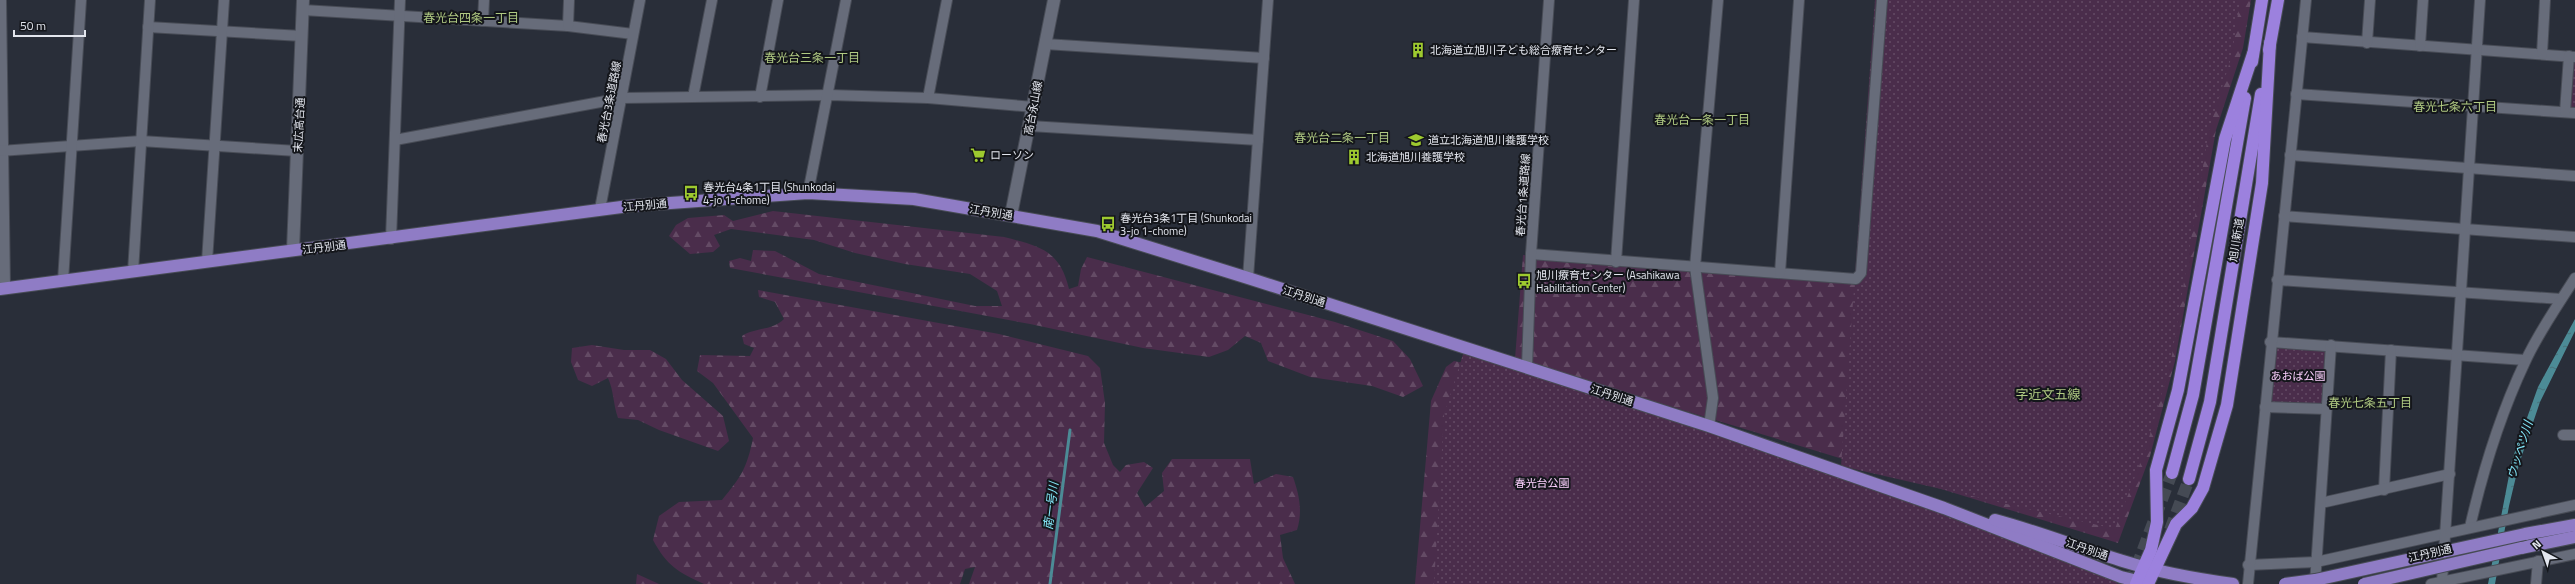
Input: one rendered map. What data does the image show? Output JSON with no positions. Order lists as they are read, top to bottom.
{
  "streets": {
    "highway": ["旭川新道"],
    "main road": ["江丹別通"],
    "street": [
      "春光台3条道路線",
      "高台永山線",
      "末広高台通",
      "春光台1条道路線"
    ]
  },
  "crossings": [
    ["春光台3条道路線", "江丹別通"],
    ["高台永山線", "江丹別通"],
    ["末広高台通", "江丹別通"],
    ["春光台1条道路線", "江丹別通"]
  ],
  "districts": [
    "春光台四条一丁目",
    "春光台三条一丁目",
    "春光七条六丁目",
    "春光台一条一丁目",
    "春光台二条一丁目",
    "字近文五線",
    "春光七条五丁目"
  ],
  "water": ["ウッペツ川", "南一号川"],
  "parks": ["あおば公園", "春光台公園"],
  "places": {
    "building": ["北海道立旭川子ども総合療育センター", "北海道旭川養護学校"],
    "school or university": ["道立北海道旭川養護学校"],
    "supermarket": ["ローソン"],
    "bus stop": ["春光台4条1丁目 (Shunkodai 4-jo 1-chome)", "春光台3条1丁目 (Shunkodai 3-jo 1-chome)", "旭川療育センター (Asahikawa Habilitation Center)"]
  },
  "scale_bar": "50 m",
  "north": "top left"
}
